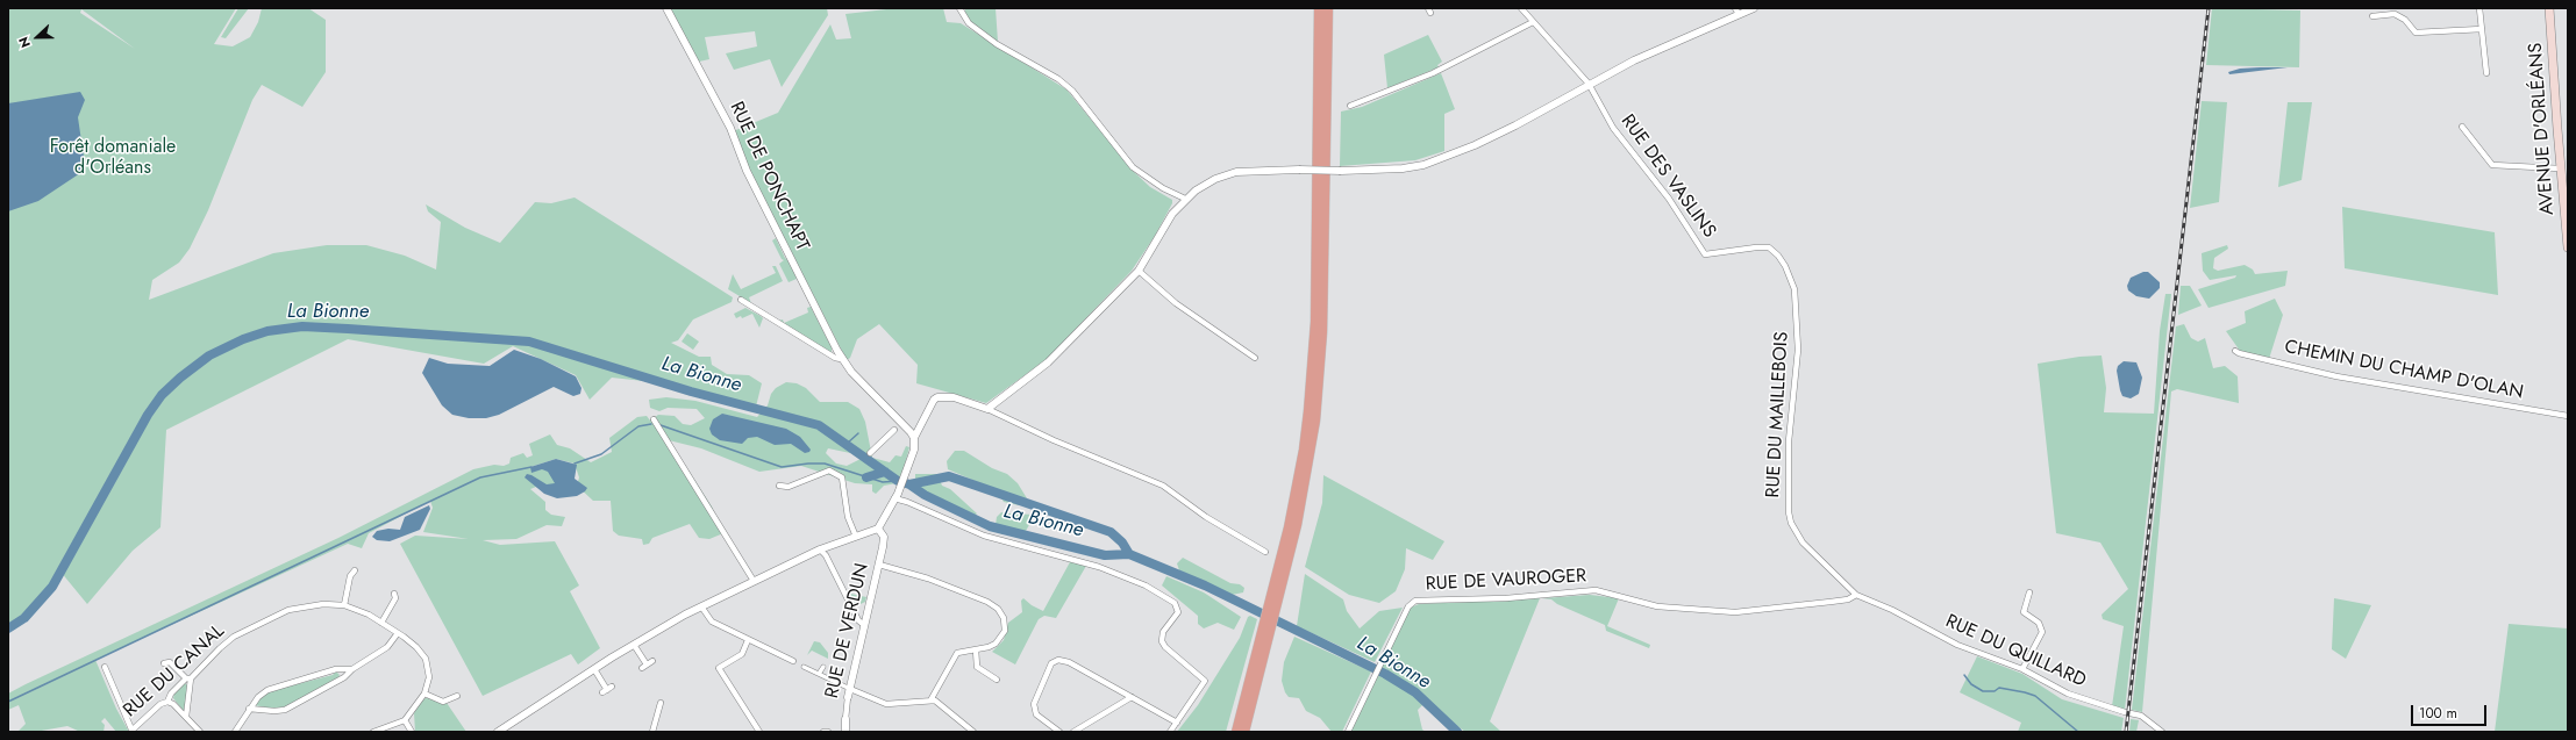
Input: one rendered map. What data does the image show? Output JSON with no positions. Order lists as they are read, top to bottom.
{
  "streets": {
    "main road": ["AVENUE D'ORLÉANS"],
    "street": [
      "RUE DE PONCHAPT",
      "RUE DES VASLINS",
      "CHEMIN DU CHAMP D'OLAN",
      "RUE DU MAILLEBOIS",
      "RUE DE VAUROGER",
      "RUE DE VERDUN",
      "RUE DU QUILLARD",
      "RUE DU CANAL"
    ]
  },
  "crossings": [
    ["RUE DES VASLINS", "RUE DU MAILLEBOIS"],
    ["RUE DU MAILLEBOIS", "RUE DE VAUROGER"],
    ["RUE DU MAILLEBOIS", "RUE DU QUILLARD"],
    ["RUE DE VAUROGER", "RUE DU QUILLARD"]
  ],
  "water": ["La Bionne"],
  "parks": ["Forêt domaniale d'Orléans"],
  "scale_bar": "100 m",
  "north": "left"
}
